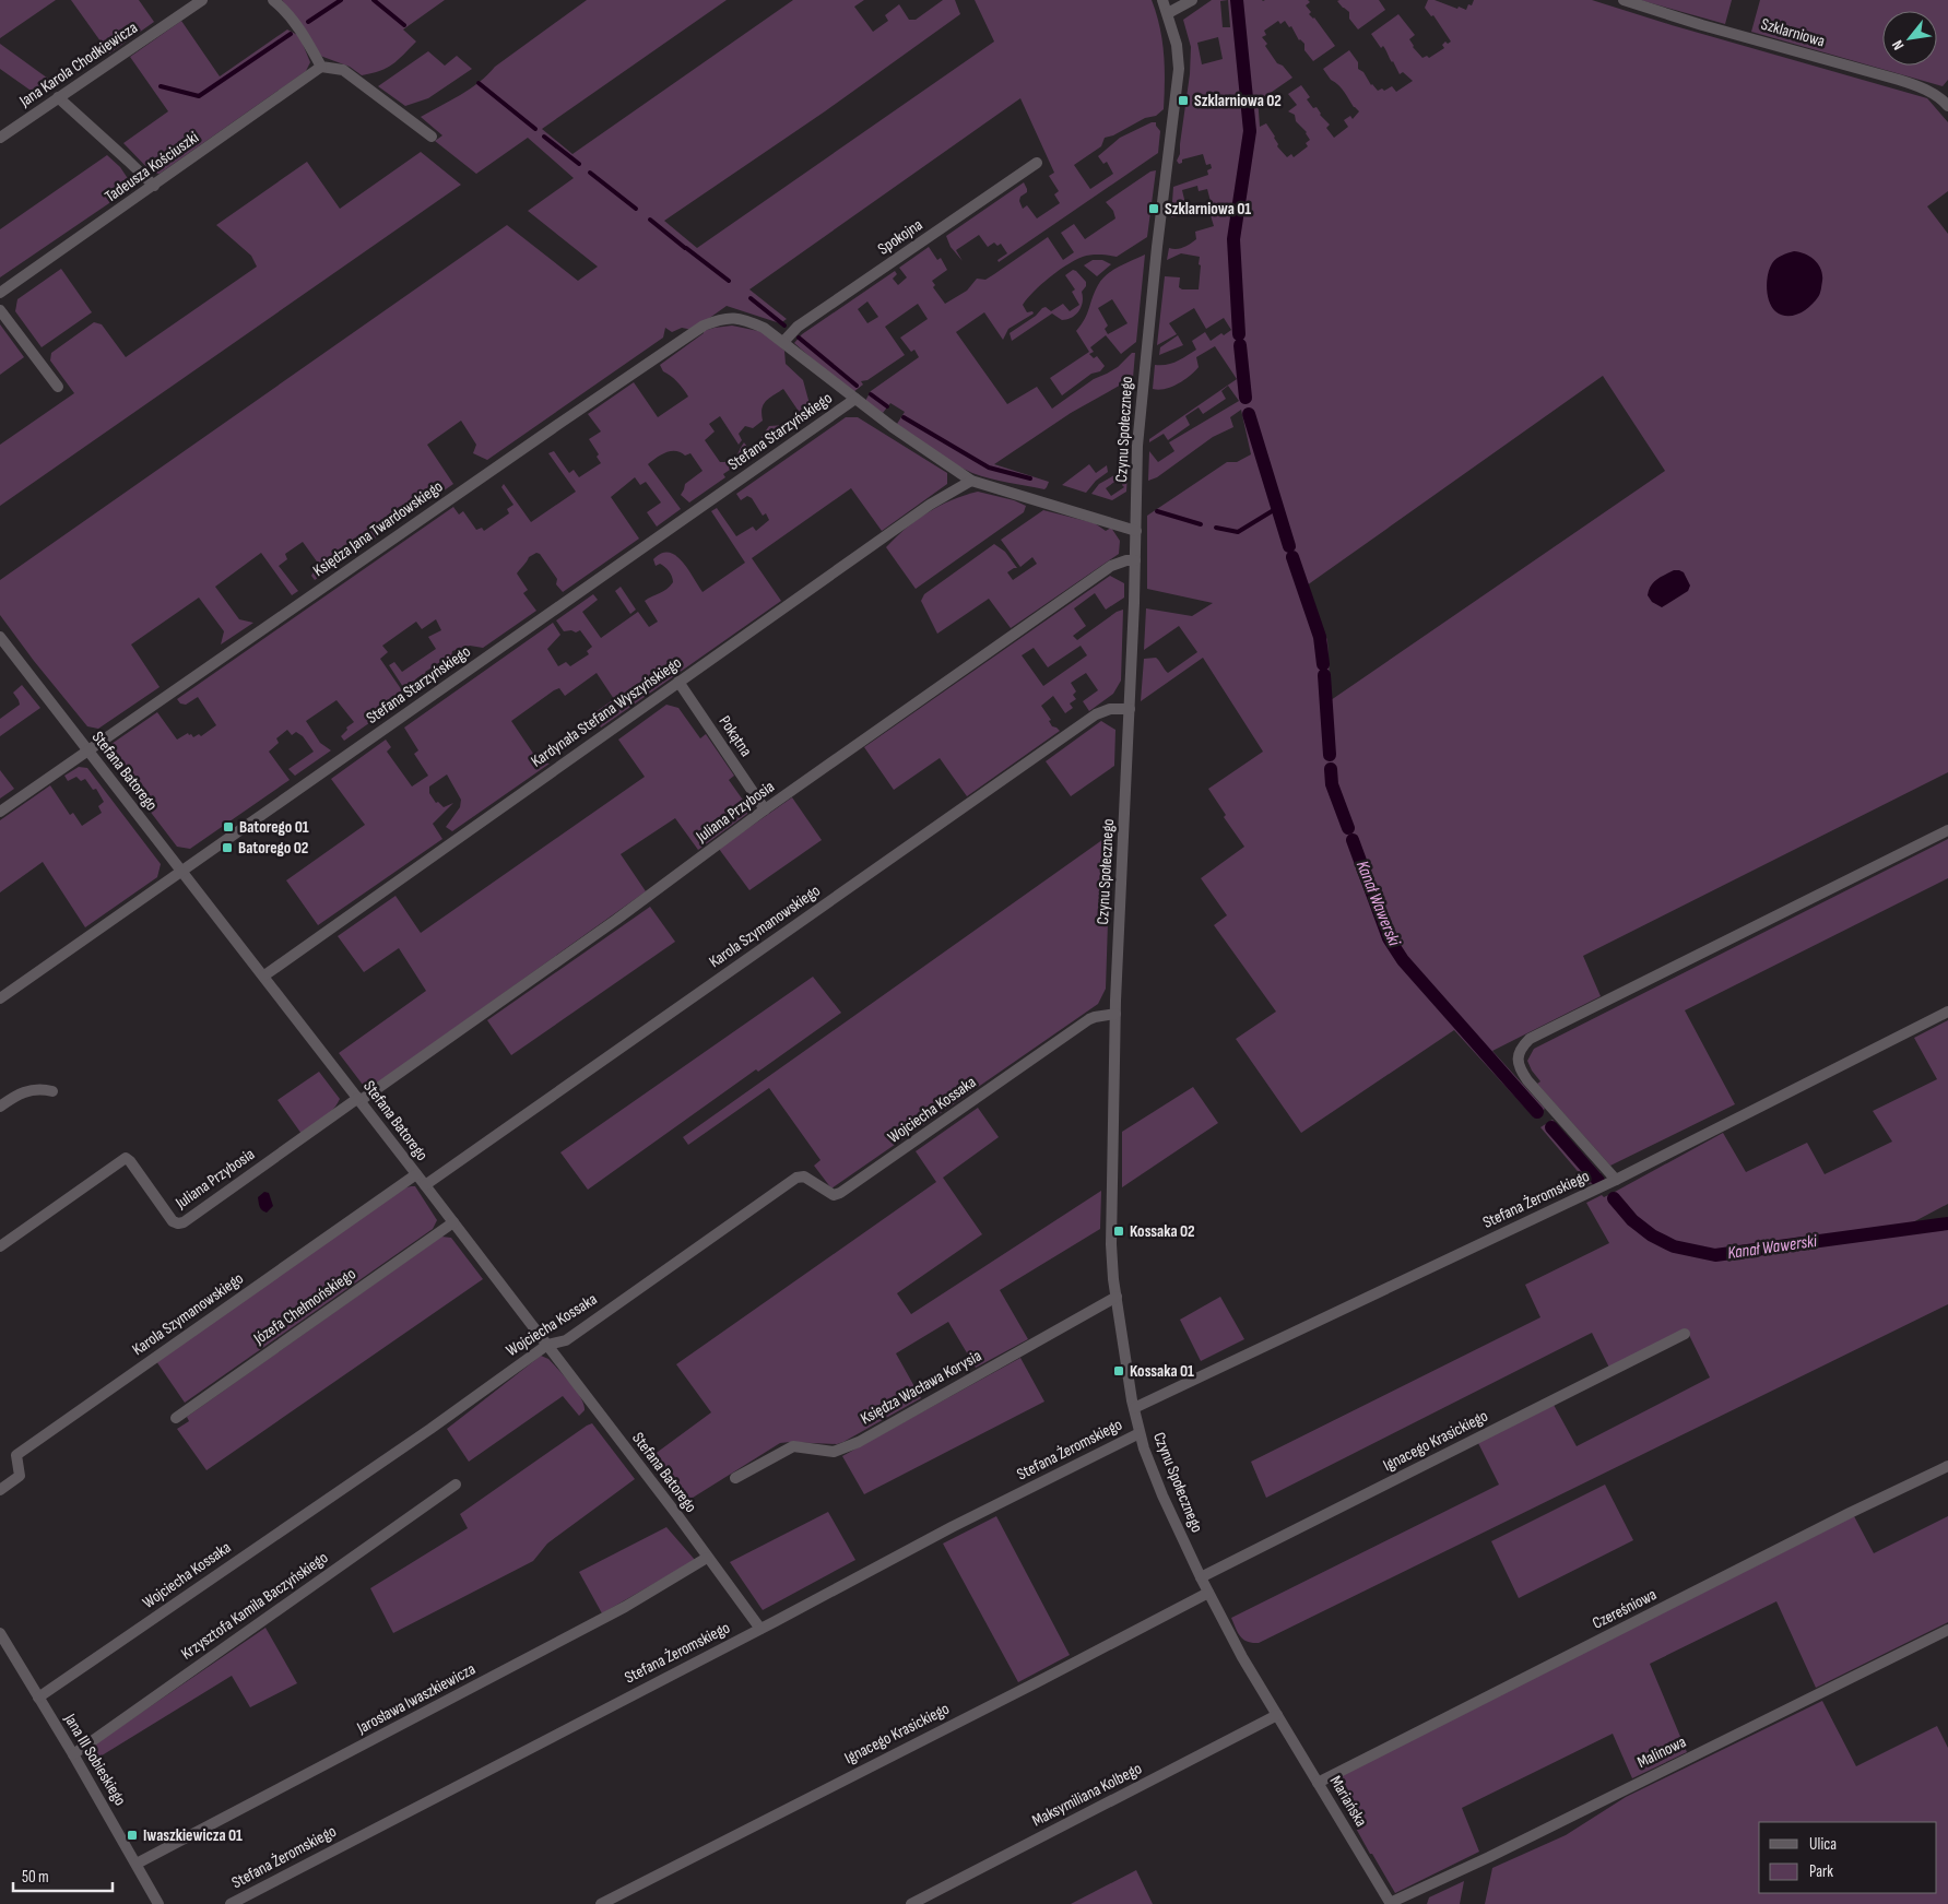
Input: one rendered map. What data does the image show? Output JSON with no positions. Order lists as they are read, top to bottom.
{
  "streets": {
    "street": [
      "Szklarniowa",
      "Jana Karola Chodkiewicza",
      "Tadeusza Kościuszki",
      "Spokojna",
      "Czynu Społecznego",
      "Stefana Starzyńskiego",
      "Księdza Jana Twardowskiego",
      "Kardynała Stefana Wyszyńskiego",
      "Pokątna",
      "Stefana Batorego",
      "Juliana Przybosia",
      "Karola Szymanowskiego",
      "Wojciecha Kossaka",
      "Stefana Żeromskiego",
      "Józefa Chełmońskiego",
      "Księdza Wacława Korysia",
      "Ignacego Krasickiego",
      "Krzysztofa Kamila Baczyńskiego",
      "Czereśniowa",
      "Jarosława Iwaszkiewicza",
      "Malinowa",
      "Jana III Sobieskiego",
      "Maksymiliana Kolbego",
      "Mariańska"
    ]
  },
  "crossings": [
    ["Spokojna", "Stefana Starzyńskiego"],
    ["Spokojna", "Księdza Jana Twardowskiego"],
    ["Czynu Społecznego", "Stefana Starzyńskiego"],
    ["Czynu Społecznego", "Juliana Przybosia"],
    ["Czynu Społecznego", "Karola Szymanowskiego"],
    ["Czynu Społecznego", "Wojciecha Kossaka"],
    ["Czynu Społecznego", "Stefana Żeromskiego"],
    ["Czynu Społecznego", "Księdza Wacława Korysia"],
    ["Czynu Społecznego", "Ignacego Krasickiego"],
    ["Czynu Społecznego", "Maksymiliana Kolbego"],
    ["Czynu Społecznego", "Mariańska"],
    ["Stefana Starzyńskiego", "Księdza Jana Twardowskiego"],
    ["Stefana Starzyńskiego", "Kardynała Stefana Wyszyńskiego"],
    ["Stefana Starzyńskiego", "Stefana Batorego"],
    ["Księdza Jana Twardowskiego", "Stefana Batorego"],
    ["Kardynała Stefana Wyszyńskiego", "Pokątna"],
    ["Kardynała Stefana Wyszyńskiego", "Stefana Batorego"],
    ["Pokątna", "Juliana Przybosia"],
    ["Stefana Batorego", "Juliana Przybosia"],
    ["Stefana Batorego", "Karola Szymanowskiego"],
    ["Stefana Batorego", "Wojciecha Kossaka"],
    ["Stefana Batorego", "Stefana Żeromskiego"],
    ["Stefana Batorego", "Józefa Chełmońskiego"],
    ["Stefana Batorego", "Jarosława Iwaszkiewicza"],
    ["Wojciecha Kossaka", "Jana III Sobieskiego"],
    ["Krzysztofa Kamila Baczyńskiego", "Jana III Sobieskiego"],
    ["Czereśniowa", "Mariańska"],
    ["Jarosława Iwaszkiewicza", "Jana III Sobieskiego"],
    ["Malinowa", "Mariańska"],
    ["Maksymiliana Kolbego", "Mariańska"]
  ],
  "water": ["Kanał Wawerski"],
  "places": {
    "transit": [
      "Szklarniowa 02",
      "Szklarniowa 01",
      "Batorego 01",
      "Batorego 02",
      "Kossaka 02",
      "Kossaka 01",
      "Iwaszkiewicza 01"
    ]
  },
  "legend": ["Ulica", "Park"],
  "scale_bar": "50 m",
  "north": "bottom left"
}
